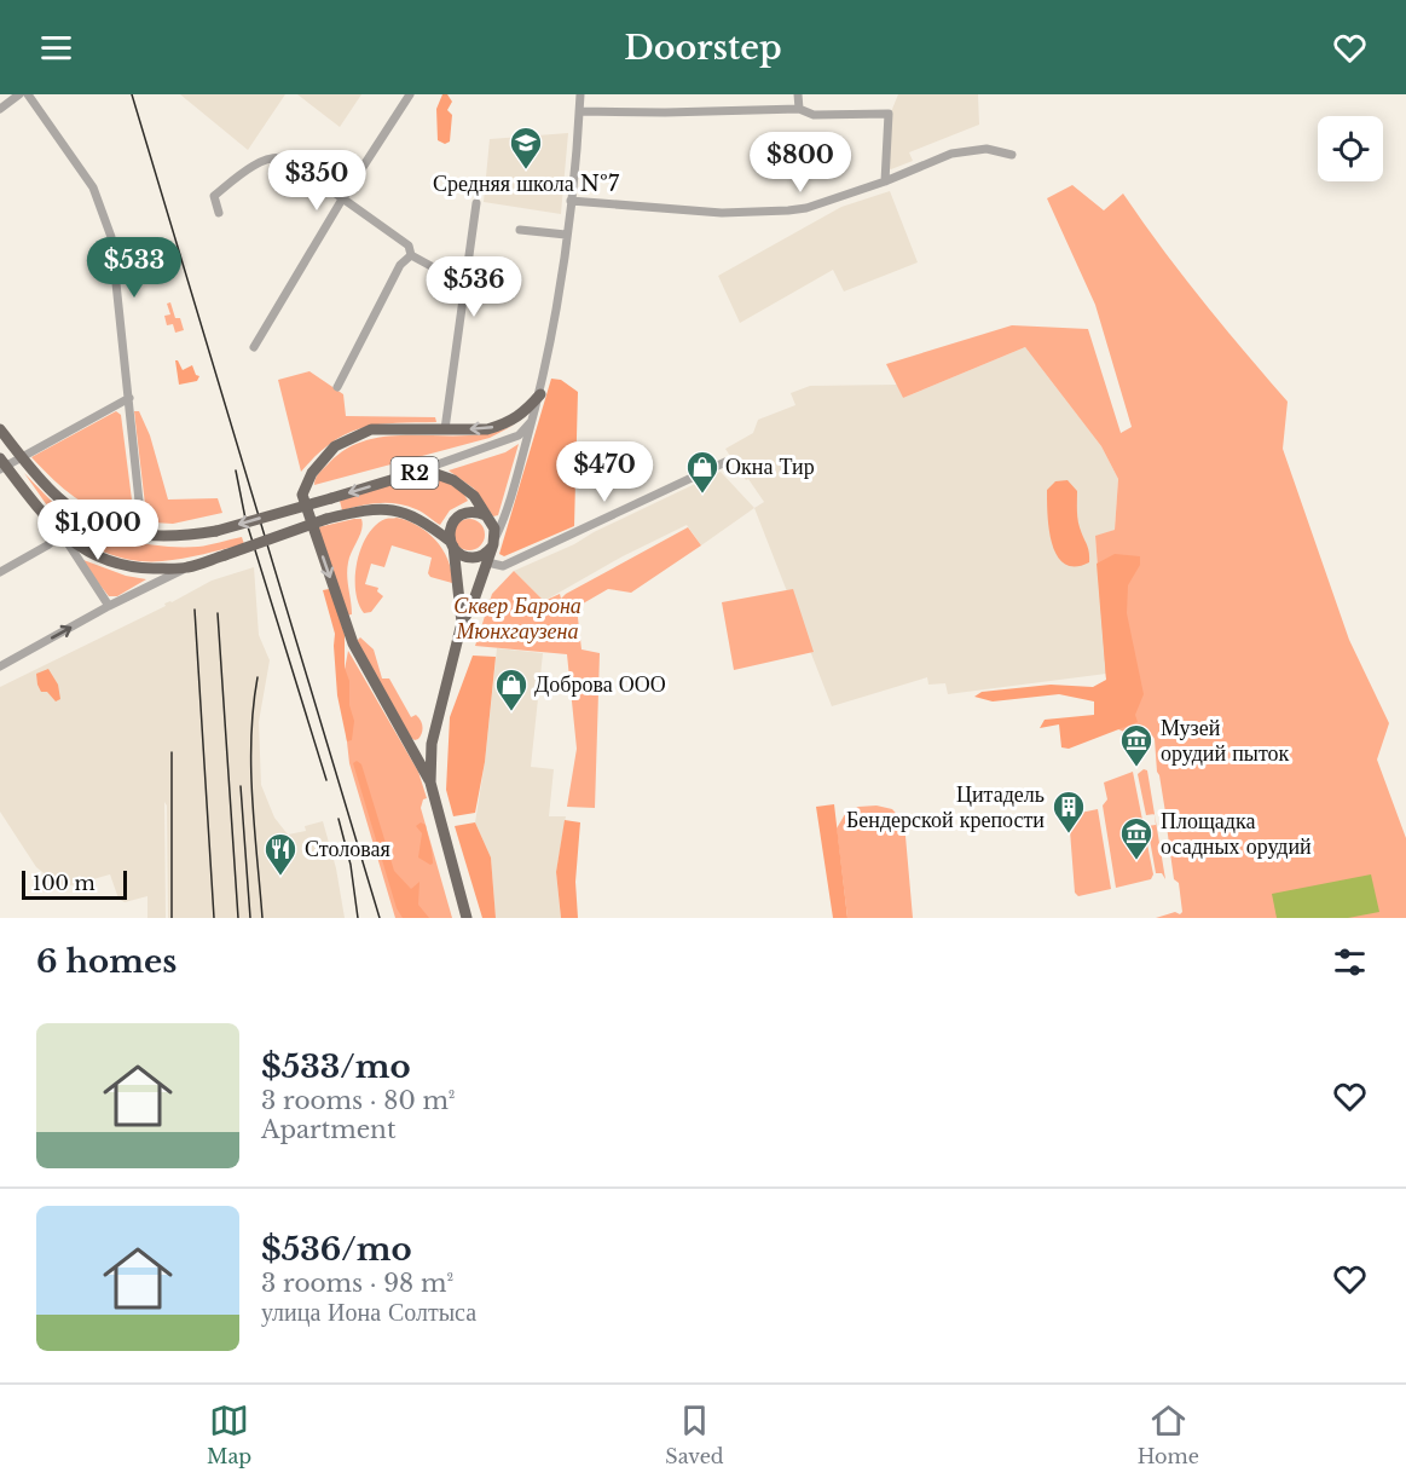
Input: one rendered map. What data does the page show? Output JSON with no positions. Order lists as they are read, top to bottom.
{
  "streets": {
    "main road": ["R2"]
  },
  "parks": ["Сквер Барона Мюнхгаузена"],
  "places": {
    "school or university": ["Средняя школа №7"],
    "shop": ["Окна Тир", "Доброва ООО"],
    "museum": ["Музей орудий пыток", "Площадка осадных орудий"],
    "building": ["Цитадель Бендерской крепости"],
    "restaurant": ["Столовая"]
  },
  "scale_bar": "100 m",
  "page": {
    "header": "Doorstep",
    "price": [
      "$800",
      "$350",
      "$533",
      "$536",
      "$470",
      "$1,000"
    ],
    "scale": "100 m",
    "heading": "6 homes",
    "list": [
      {
        "name": "$533/mo",
        "note": "3 rooms · 80 m² · Apartment"
      },
      {
        "name": "$536/mo",
        "note": "3 rooms · 98 m² · улица Иона Солтыса"
      }
    ],
    "tabs": ["Map", "Saved", "Home"]
  }
}
